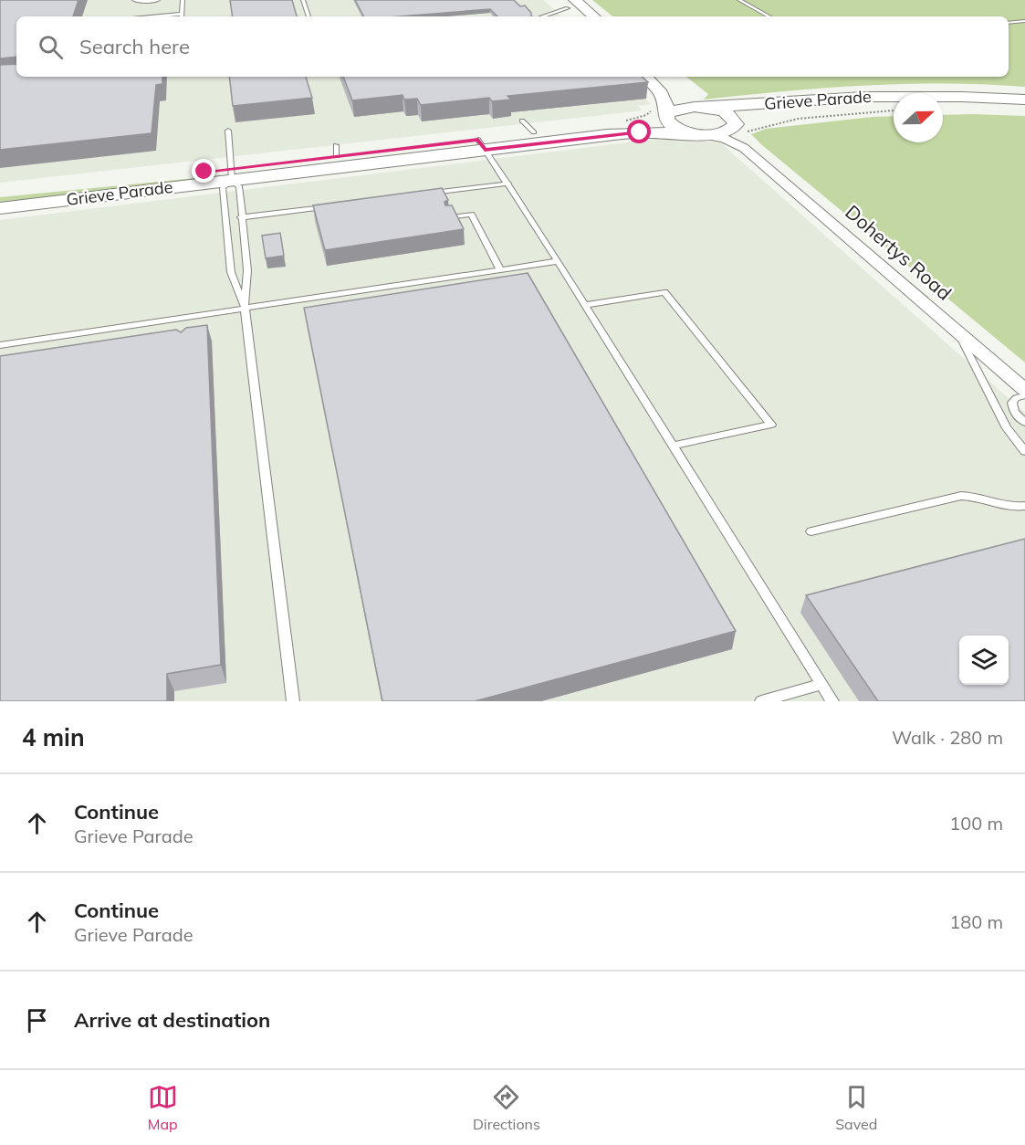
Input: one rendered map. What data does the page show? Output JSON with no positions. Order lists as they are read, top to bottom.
{
  "streets": {
    "main road": ["Grieve Parade"],
    "street": ["Dohertys Road"]
  },
  "crossings": [
    ["Grieve Parade", "Dohertys Road"]
  ],
  "north": "right",
  "page": {
    "search": "Search here",
    "heading": ["4 min", "Walk · 280 m"],
    "list": [
      ["Continue", "Grieve Parade", "100 m"],
      ["Continue", "Grieve Parade", "180 m"],
      "Arrive at destination"
    ],
    "nav": ["Map", "Directions", "Saved"]
  }
}
